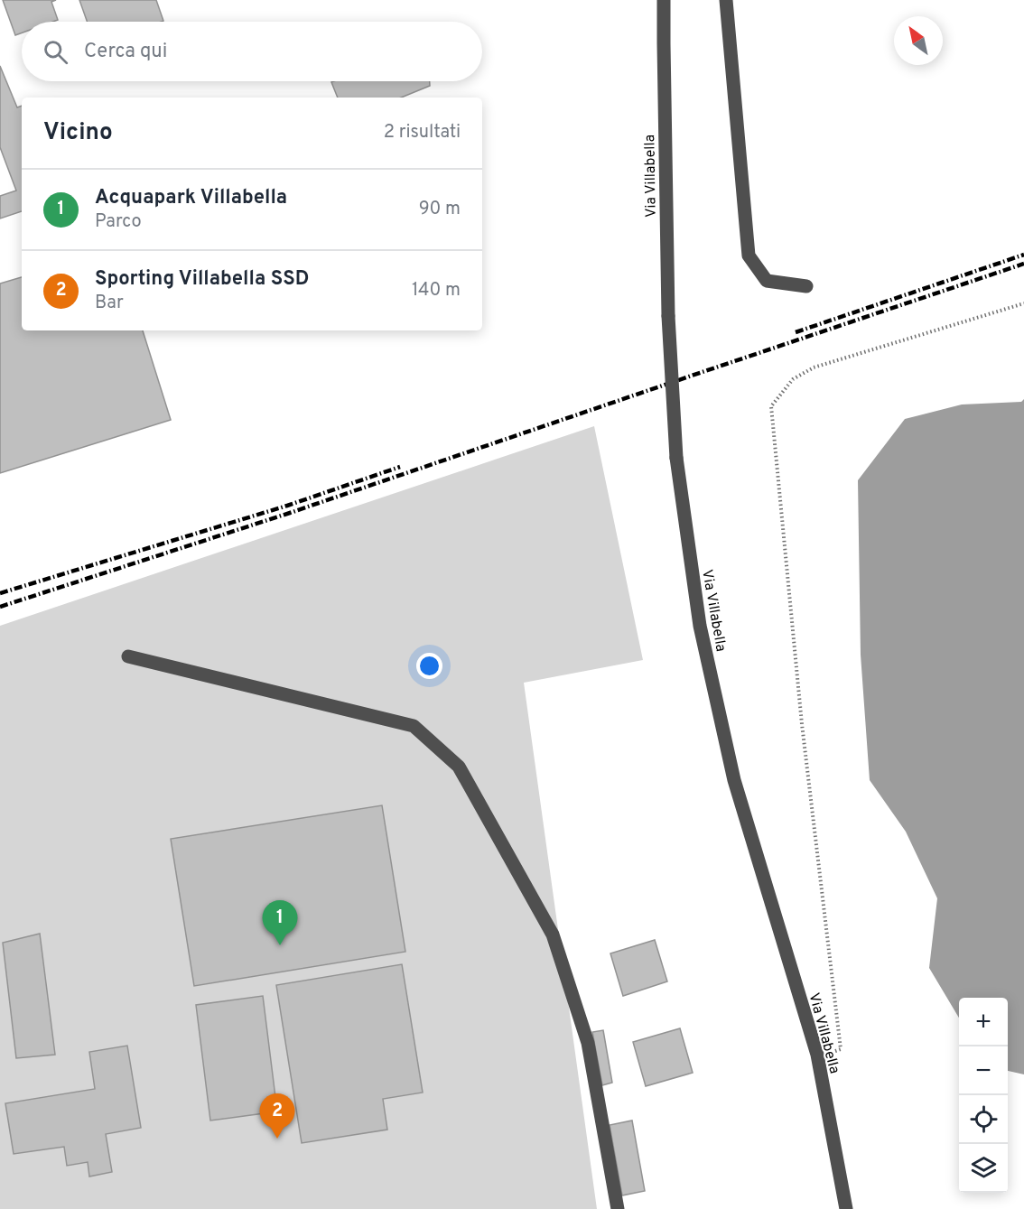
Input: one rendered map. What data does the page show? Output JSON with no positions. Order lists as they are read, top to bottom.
{
  "streets": {
    "street": ["Via Villabella"]
  },
  "north": "top left",
  "page": {
    "search": "Cerca qui",
    "heading": ["Vicino", "2 risultati"],
    "list": [
      {
        "mark": "1",
        "name": "Acquapark Villabella",
        "note": "Parco",
        "value": "90 m"
      },
      {
        "mark": "2",
        "name": "Sporting Villabella SSD",
        "note": "Bar",
        "value": "140 m"
      }
    ],
    "pins": ["1", "2"],
    "map_buttons": ["+", "−"]
  }
}
